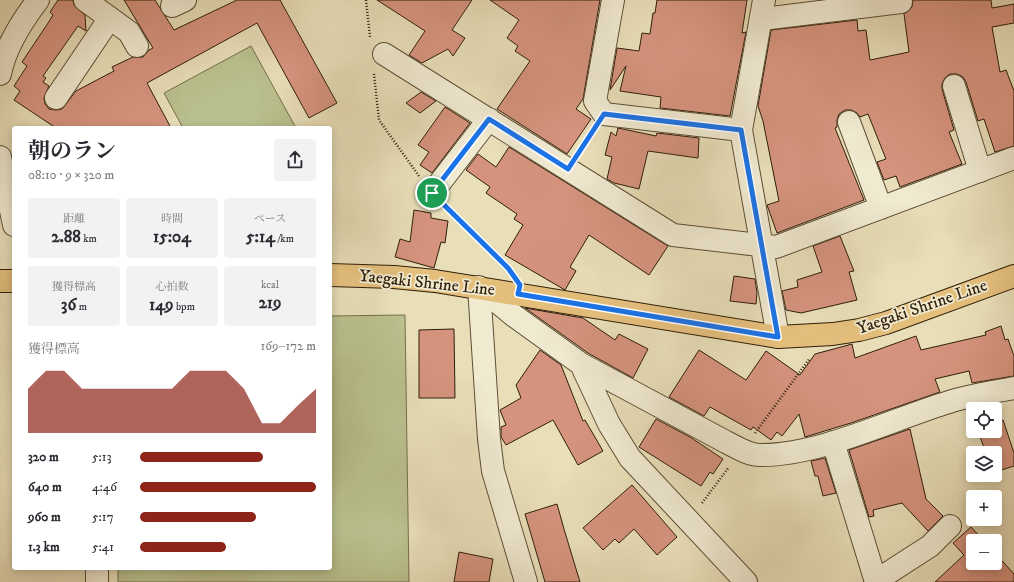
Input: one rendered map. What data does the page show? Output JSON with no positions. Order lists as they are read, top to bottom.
{
  "streets": {
    "main road": ["Yaegaki Shrine Line"]
  },
  "page": {
    "heading": ["朝のラン", "08:10 · 9 × 320 m"],
    "stats": [
      ["距離", "2.88 km"],
      ["時間", "15:04"],
      ["ペース", "5:14 /km"],
      ["獲得標高", "36 m"],
      ["心拍数", "149 bpm"],
      ["kcal", "219"]
    ],
    "chart": ["獲得標高", "169–172 m"],
    "map_buttons": ["+", "−"],
    "list": [
      {
        "name": "320 m",
        "note": "5:13"
      },
      {
        "name": "640 m",
        "note": "4:46"
      },
      {
        "name": "960 m",
        "note": "5:17"
      },
      {
        "name": "1.3 km",
        "note": "5:41"
      }
    ]
  }
}
